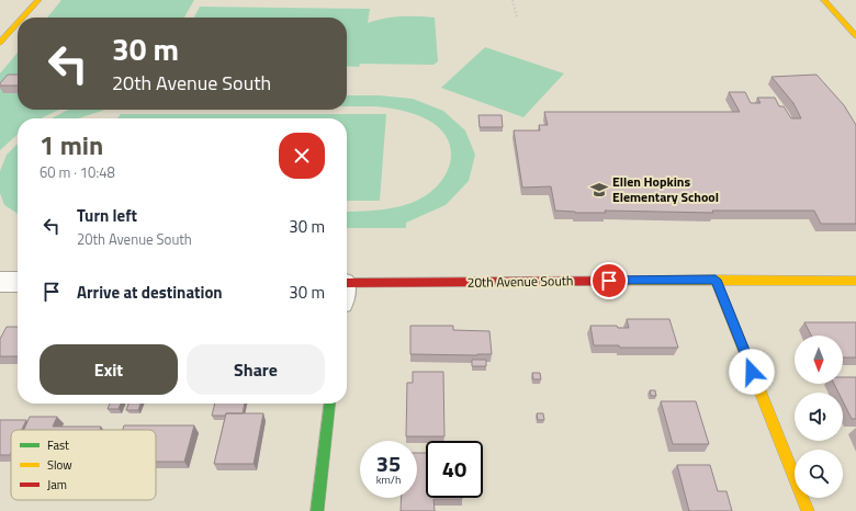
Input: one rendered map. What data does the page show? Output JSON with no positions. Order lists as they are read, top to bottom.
{
  "streets": {
    "street": ["20th Avenue South"]
  },
  "places": {
    "school or university": ["Ellen Hopkins Elementary School"]
  },
  "legend": ["Fast", "Slow", "Jam"],
  "north": "bottom",
  "page": {
    "turn": ["30 m", "20th Avenue South"],
    "heading": ["1 min", "60 m · 10:48"],
    "list": [
      {
        "name": "Turn left",
        "note": "20th Avenue South",
        "value": "30 m"
      },
      {
        "name": "Arrive at destination",
        "value": "30 m"
      }
    ],
    "buttons": ["Exit", "Share"],
    "speed": "35 km/h",
    "limit": "40"
  }
}
